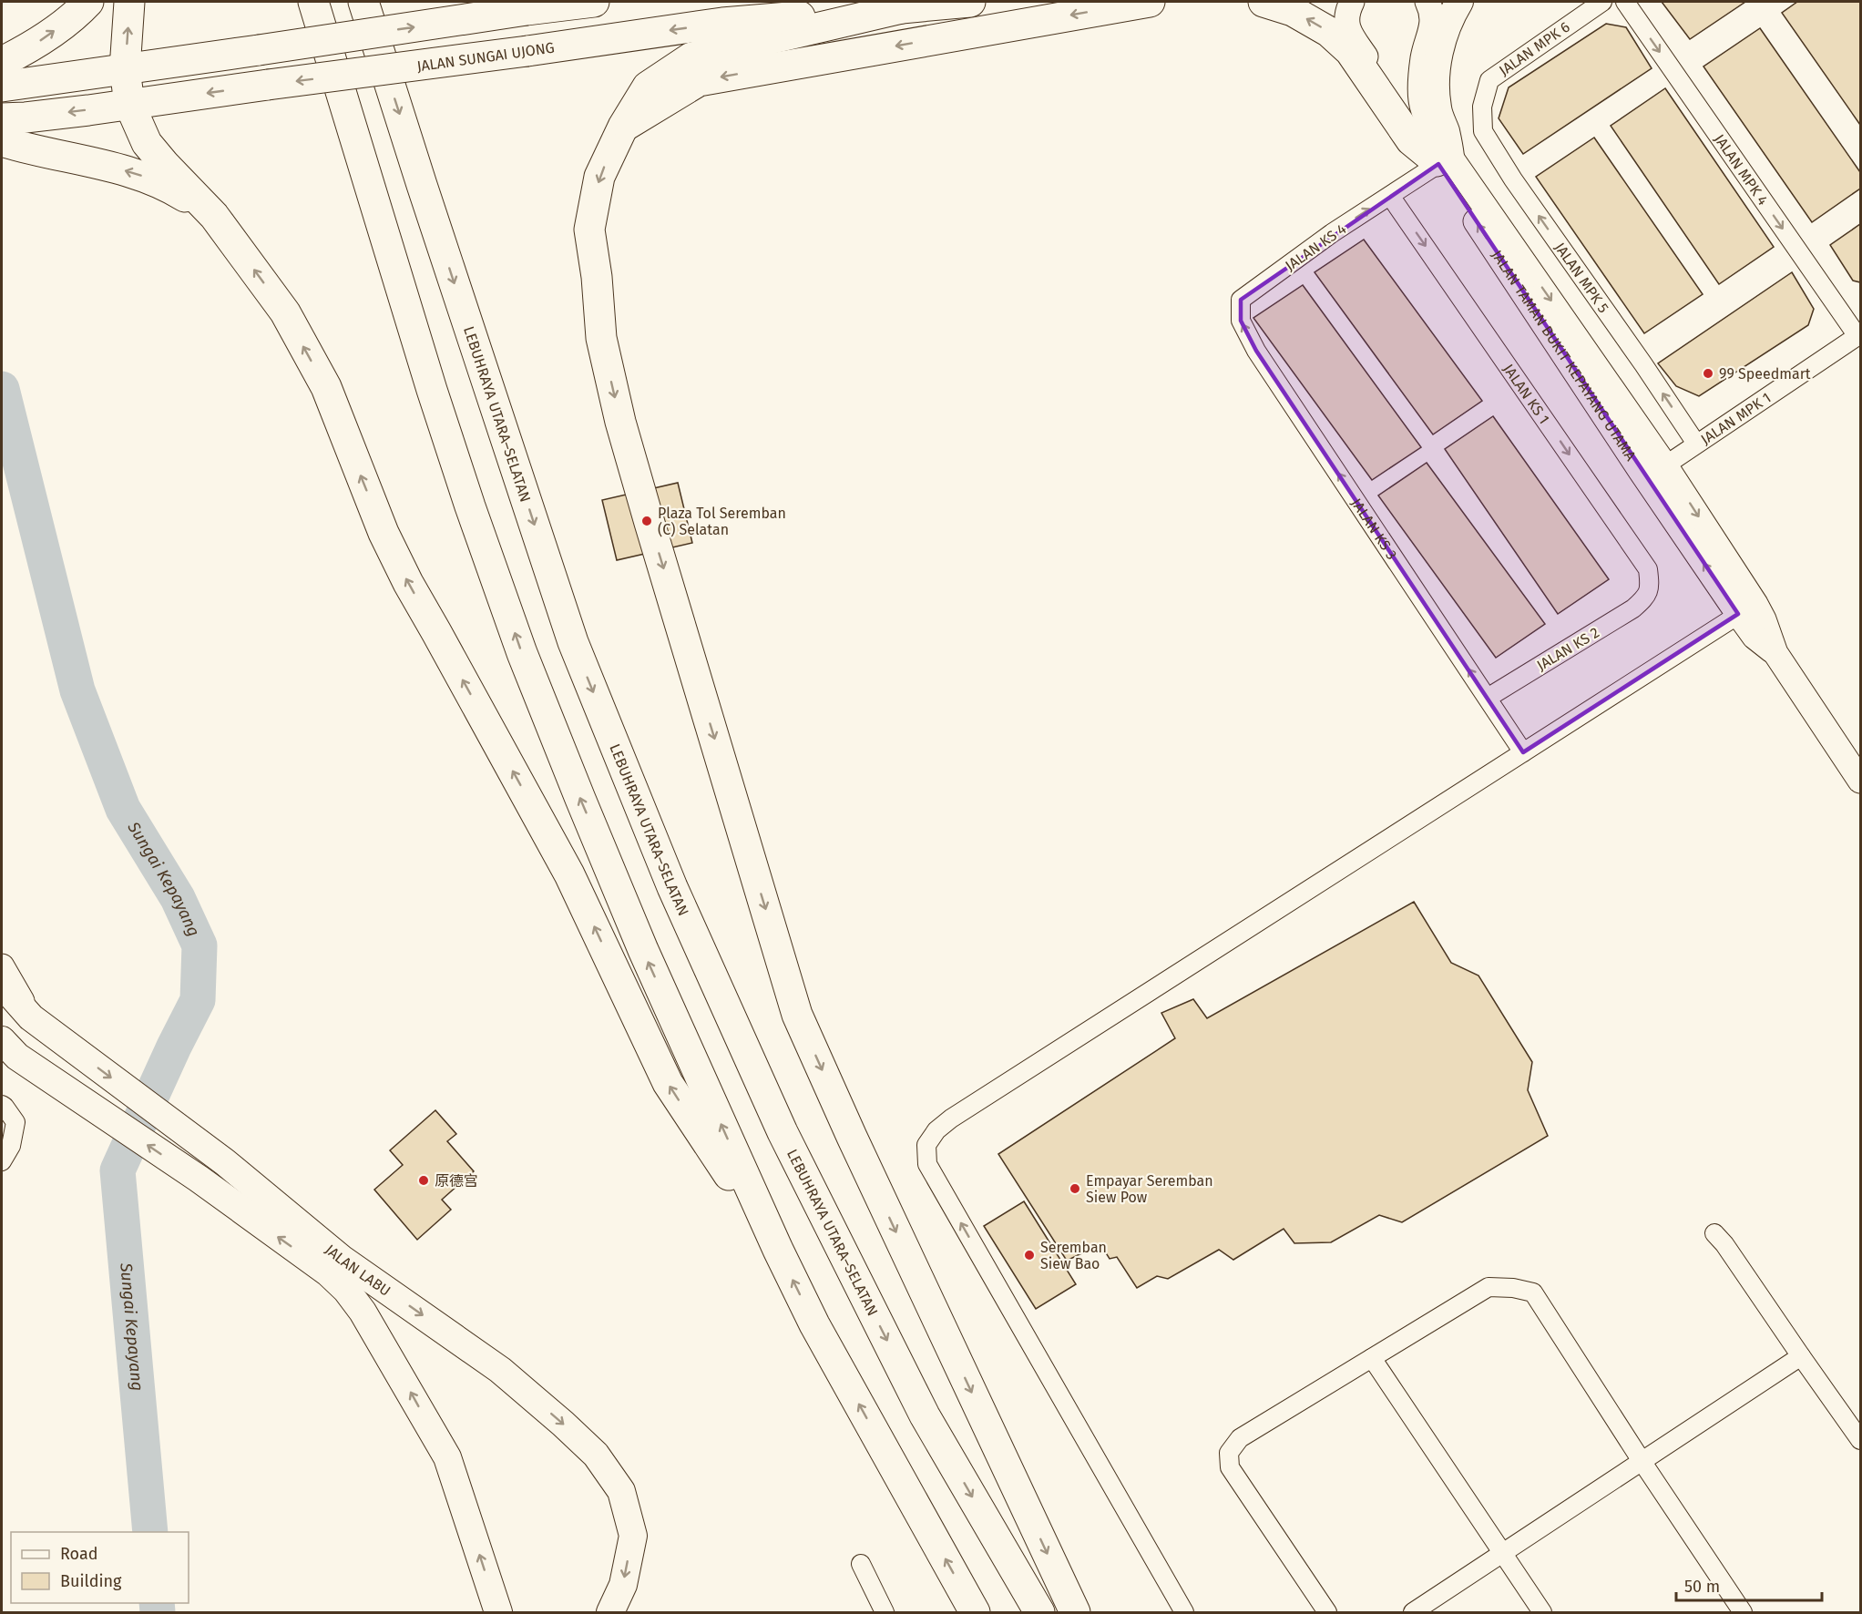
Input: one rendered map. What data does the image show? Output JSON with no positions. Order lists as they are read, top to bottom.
{
  "streets": {
    "highway": ["JALAN SUNGAI UJONG", "LEBUHRAYA UTARA–SELATAN"],
    "main road": ["JALAN LABU"],
    "street": [
      "JALAN MPK 6",
      "JALAN MPK 4",
      "JALAN KS 4",
      "JALAN MPK 5",
      "JALAN TAMAN BUKIT KEPAYANG UTAMA",
      "JALAN KS 1",
      "JALAN MPK 1",
      "JALAN KS 3",
      "JALAN KS 2"
    ]
  },
  "crossings": [
    ["JALAN MPK 6", "JALAN MPK 5"],
    ["JALAN MPK 4", "JALAN MPK 1"],
    ["JALAN KS 4", "JALAN TAMAN BUKIT KEPAYANG UTAMA"],
    ["JALAN KS 4", "JALAN KS 1"],
    ["JALAN KS 4", "JALAN KS 3"],
    ["JALAN MPK 5", "JALAN MPK 1"],
    ["JALAN TAMAN BUKIT KEPAYANG UTAMA", "JALAN MPK 1"],
    ["JALAN KS 1", "JALAN KS 2"],
    ["JALAN KS 3", "JALAN KS 2"]
  ],
  "one_way": [
    "JALAN MPK 4",
    "JALAN KS 4",
    "JALAN MPK 5",
    "JALAN KS 1",
    "JALAN KS 3"
  ],
  "water": ["Sungai Kepayang"],
  "places": [
    "99 Speedmart",
    "Plaza Tol Seremban (C) Selatan",
    "原德宫",
    "Empayar Seremban Siew Pow",
    "Seremban Siew Bao"
  ],
  "legend": ["Road", "Building"],
  "scale_bar": "50 m"
}
